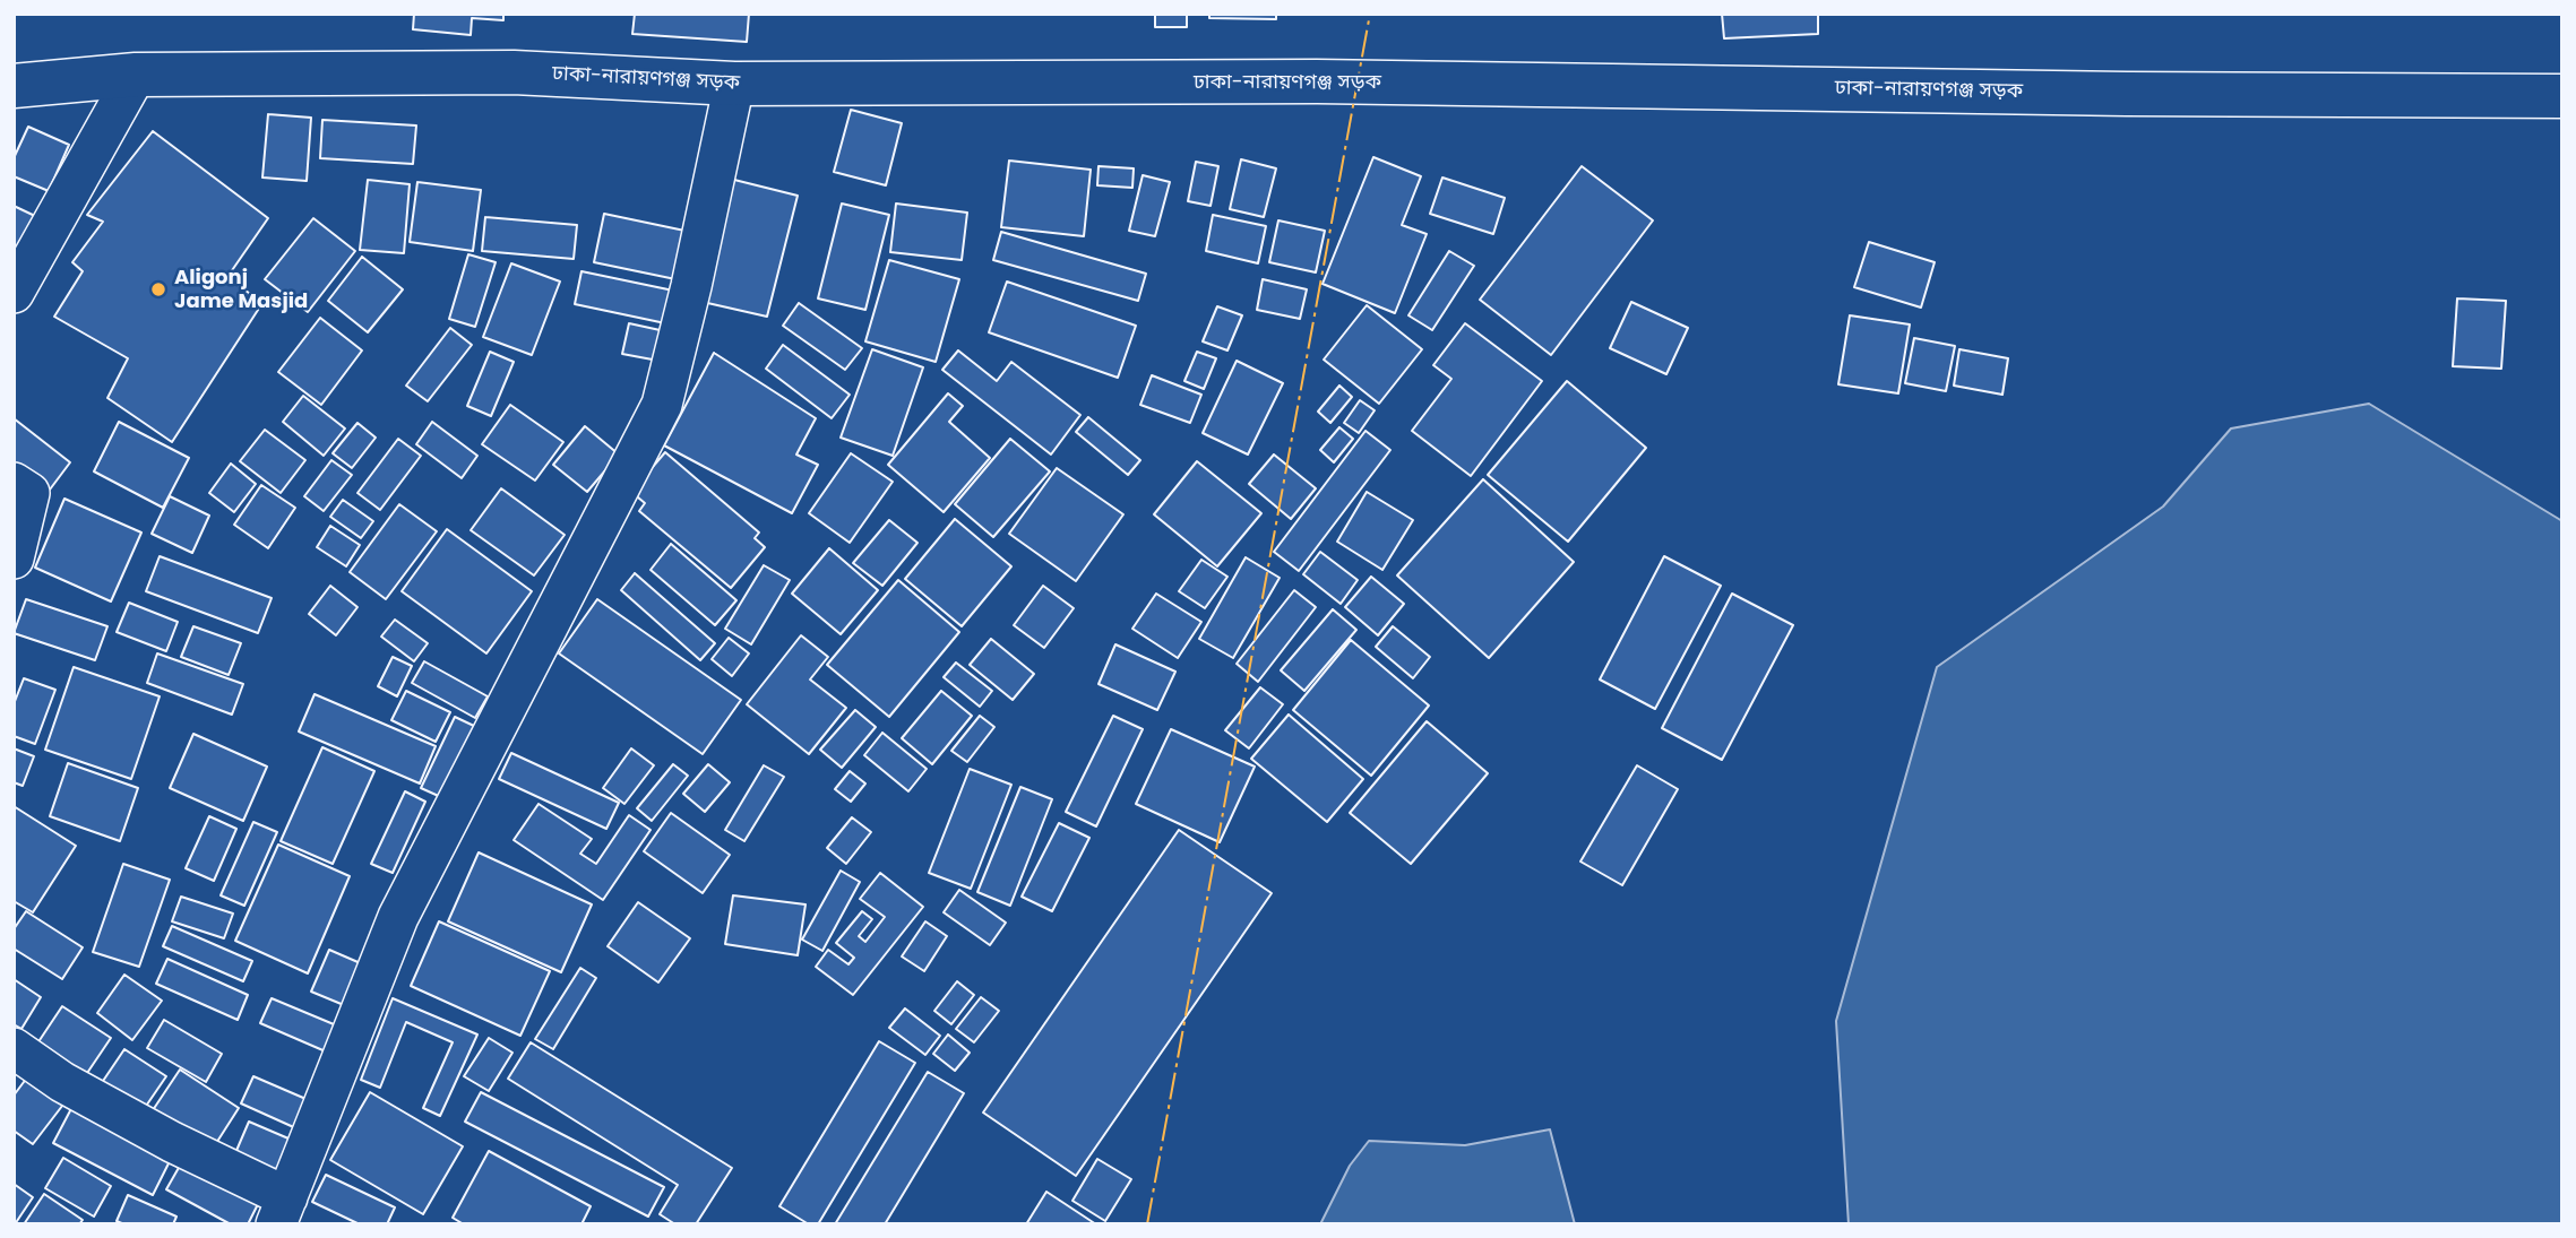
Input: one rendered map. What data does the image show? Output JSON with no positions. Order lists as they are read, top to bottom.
{
  "streets": {
    "highway": ["ঢাকা-নারায়ণগঞ্জ সড়ক"]
  },
  "places": ["Aligonj Jame Masjid"]
}
